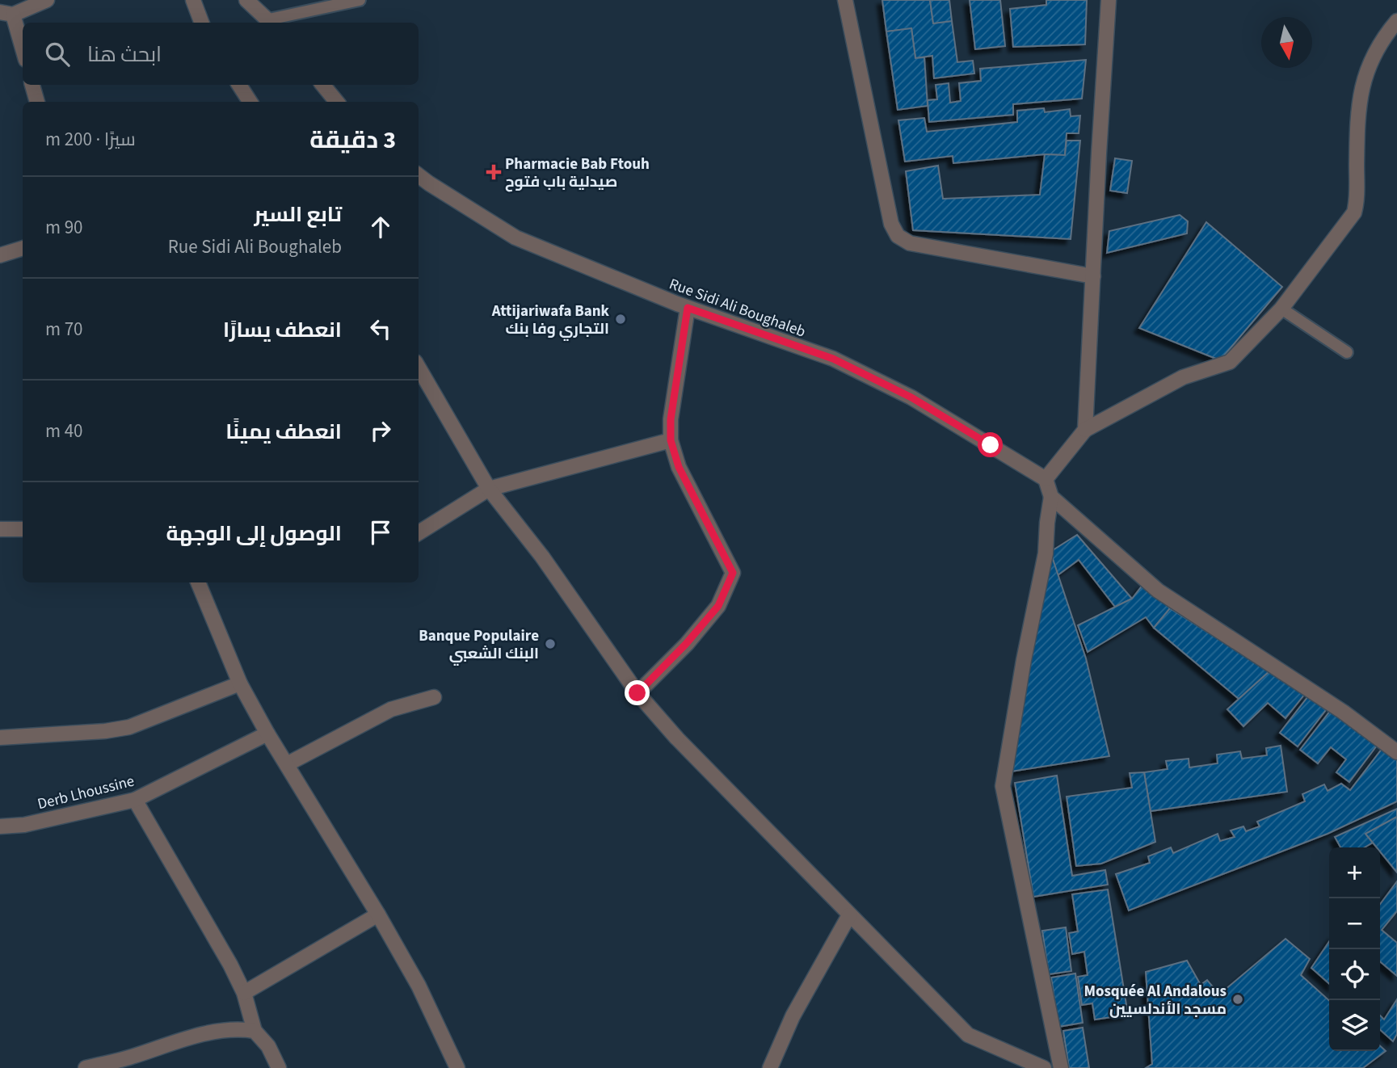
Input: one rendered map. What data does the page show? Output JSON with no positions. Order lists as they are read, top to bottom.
{
  "streets": {
    "street": ["Rue Sidi Ali Boughaleb", "Derb Lhoussine"]
  },
  "places": {
    "health": ["Pharmacie Bab Ftouh صيدلية باب فتوح"],
    "other": ["Attijariwafa Bank التجاري وفا بنك", "Banque Populaire البنك الشعبي", "Mosquée Al Andalous مسجد الأندلسيين"]
  },
  "north": "bottom",
  "page": {
    "search": "ابحث هنا",
    "heading": ["3 دقيقة", "سيرًا · 200 m"],
    "list": [
      ["تابع السير", "Rue Sidi Ali Boughaleb", "90 m"],
      ["انعطف يسارًا", "70 m"],
      ["انعطف يمينًا", "40 m"],
      "الوصول إلى الوجهة"
    ],
    "map_buttons": ["+", "−"]
  }
}
